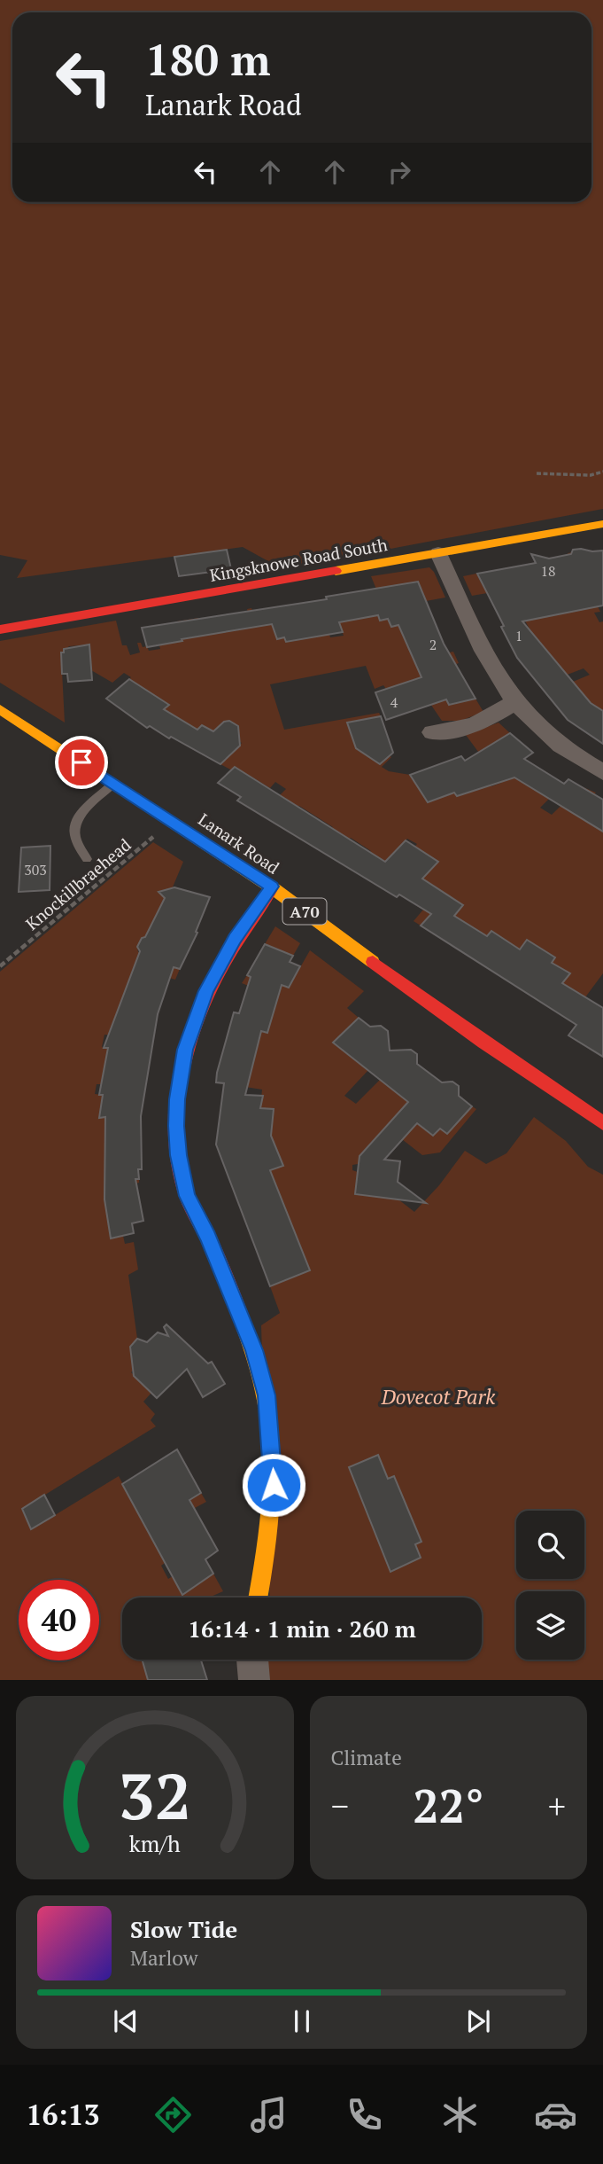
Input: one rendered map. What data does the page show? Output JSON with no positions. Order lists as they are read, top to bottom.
{
  "streets": {
    "street": ["Kingsknowe Road South", "Lanark Road", "A70"],
    "path": ["Knockillbraehead"]
  },
  "crossings": [
    ["Lanark Road", "Knockillbraehead"]
  ],
  "parks": ["Dovecot Park"],
  "house_numbers": [
    "18",
    "1",
    "2",
    "4",
    "303"
  ],
  "page": {
    "turn": ["180 m", "Lanark Road"],
    "limit": "40",
    "trip": "16:14 · 1 min · 260 m",
    "tile": "Climate",
    "heat": ["−", "22°", "+"],
    "song": ["Slow Tide", "Marlow"],
    "tabs": "16:13",
    "gauge": ["32", "km/h"]
  }
}
